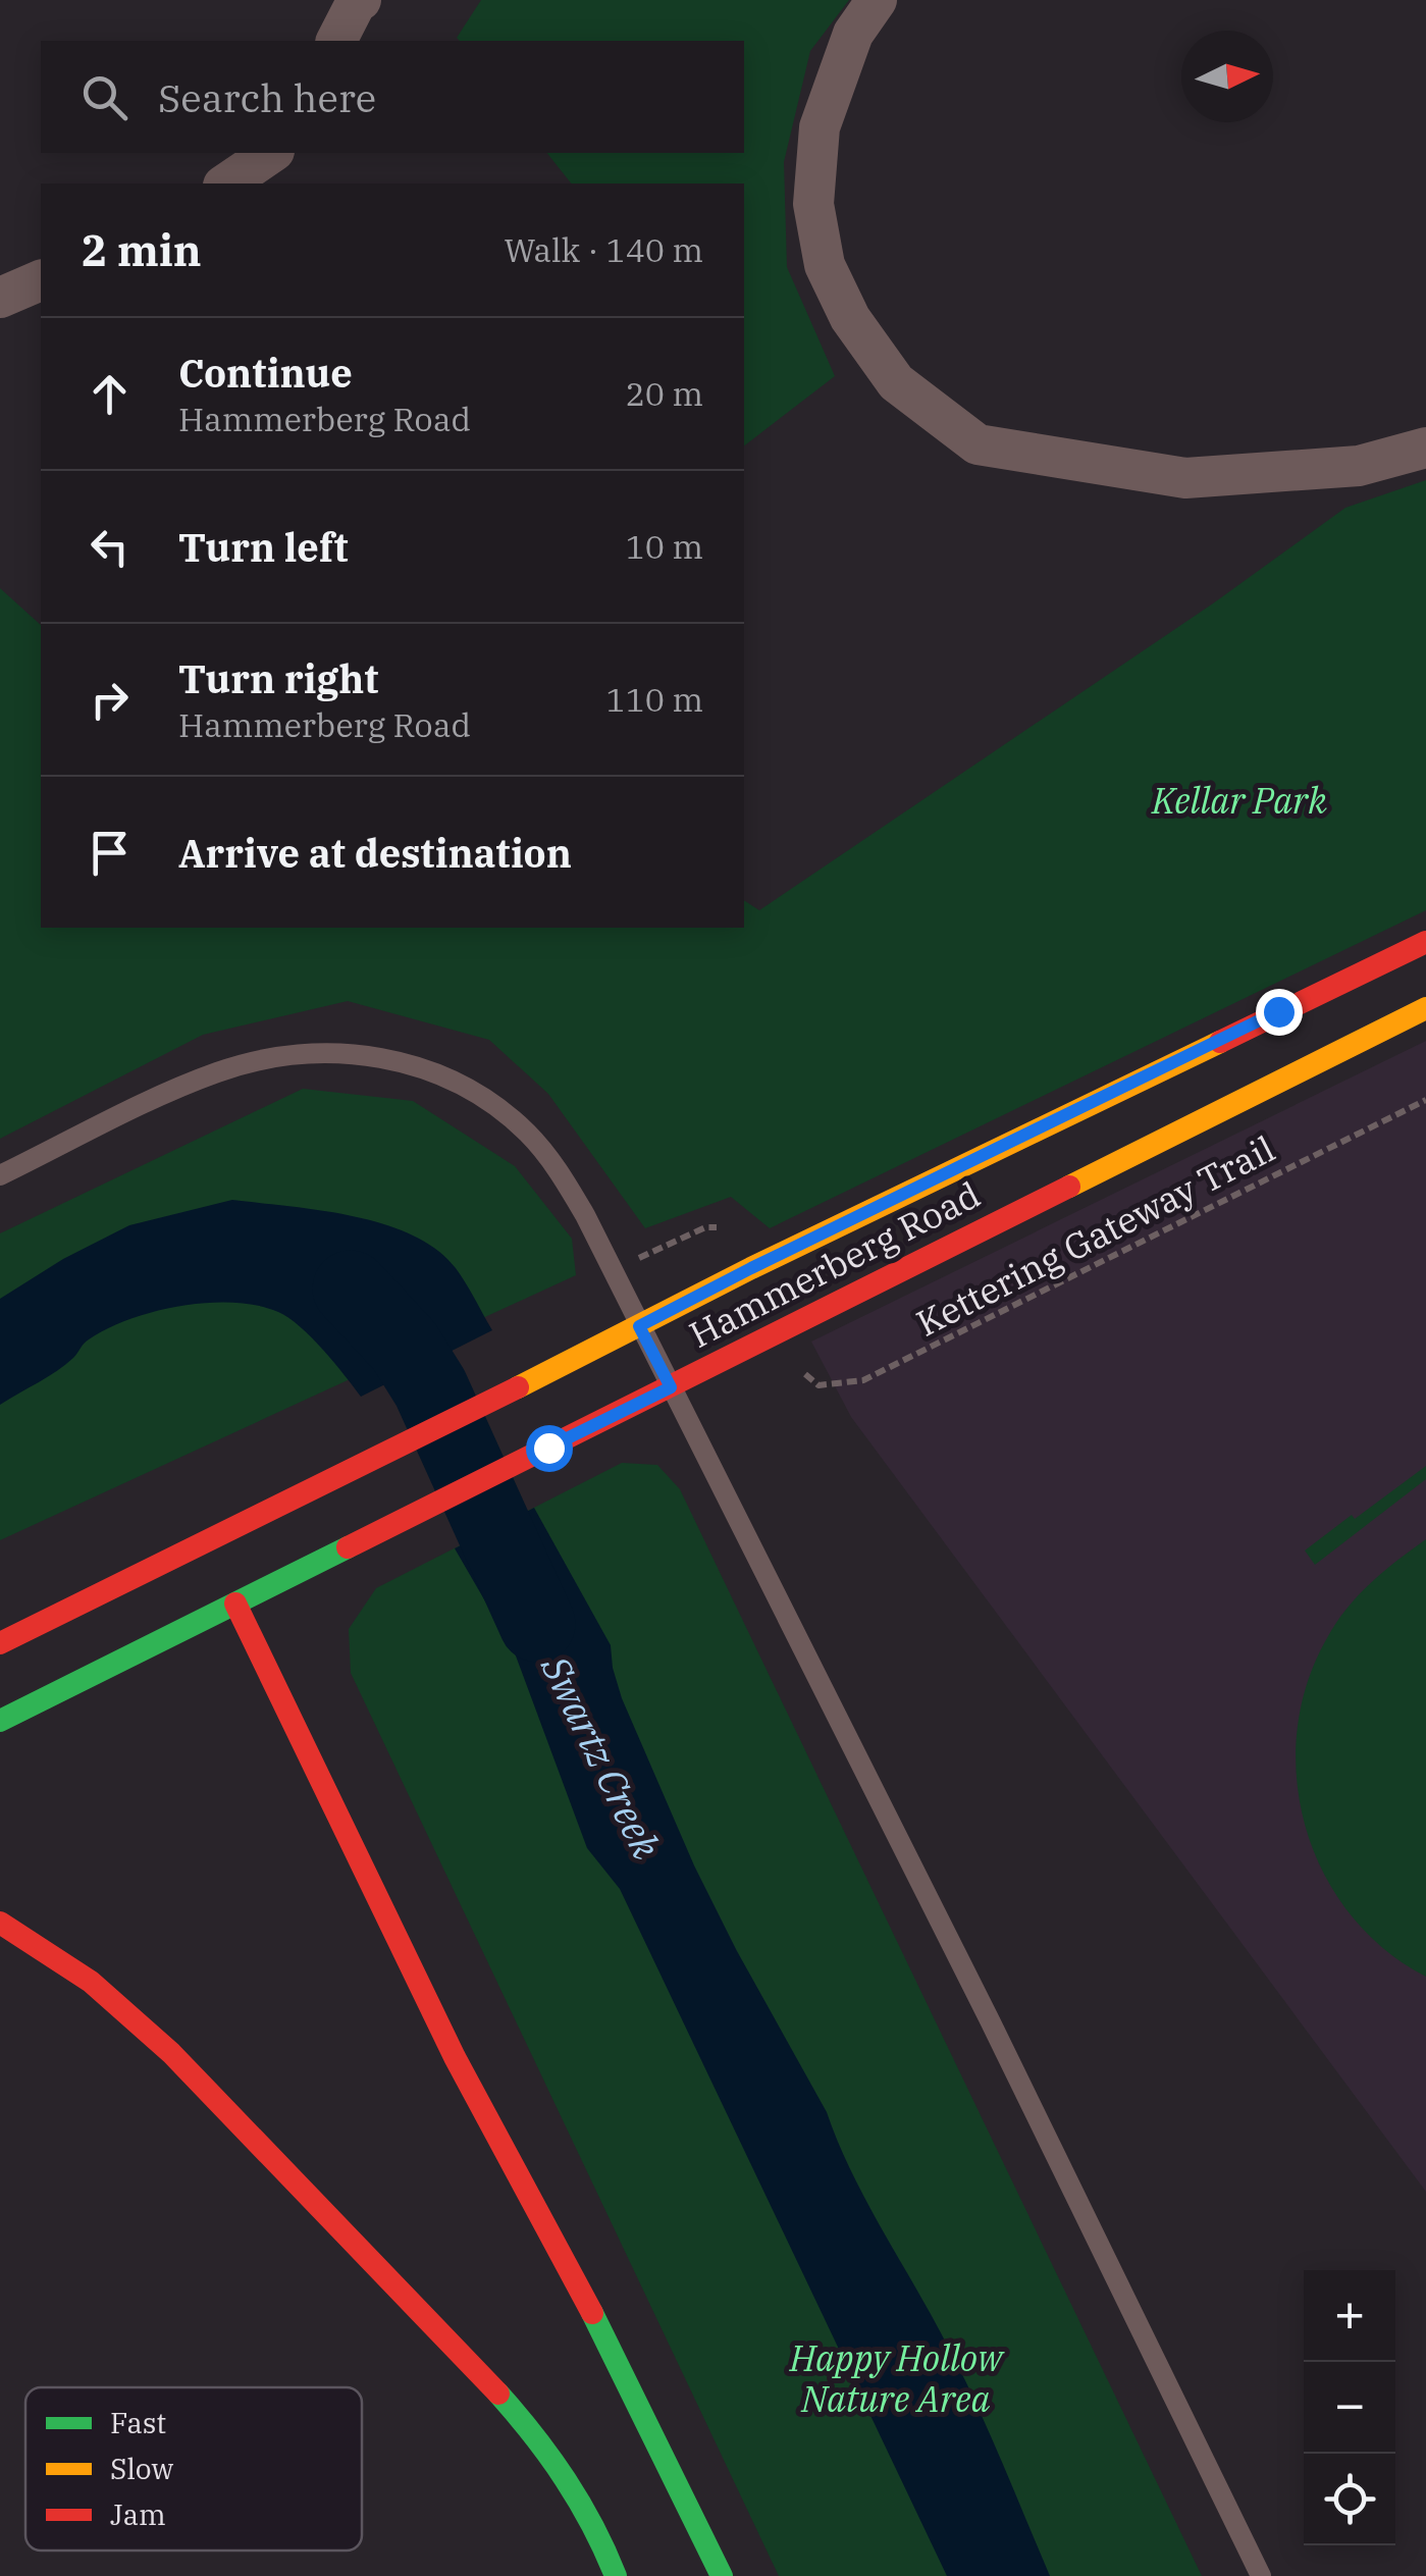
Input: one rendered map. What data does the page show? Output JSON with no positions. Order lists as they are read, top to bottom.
{
  "streets": {
    "main road": ["Hammerberg Road"],
    "path": ["Kettering Gateway Trail"]
  },
  "water": ["Swartz Creek"],
  "parks": ["Kellar Park", "Happy Hollow Nature Area"],
  "legend": ["Fast", "Slow", "Jam"],
  "north": "right",
  "page": {
    "search": "Search here",
    "heading": ["2 min", "Walk · 140 m"],
    "list": [
      ["Continue", "Hammerberg Road", "20 m"],
      ["Turn left", "10 m"],
      ["Turn right", "Hammerberg Road", "110 m"],
      "Arrive at destination"
    ],
    "map_buttons": ["+", "−"]
  }
}
